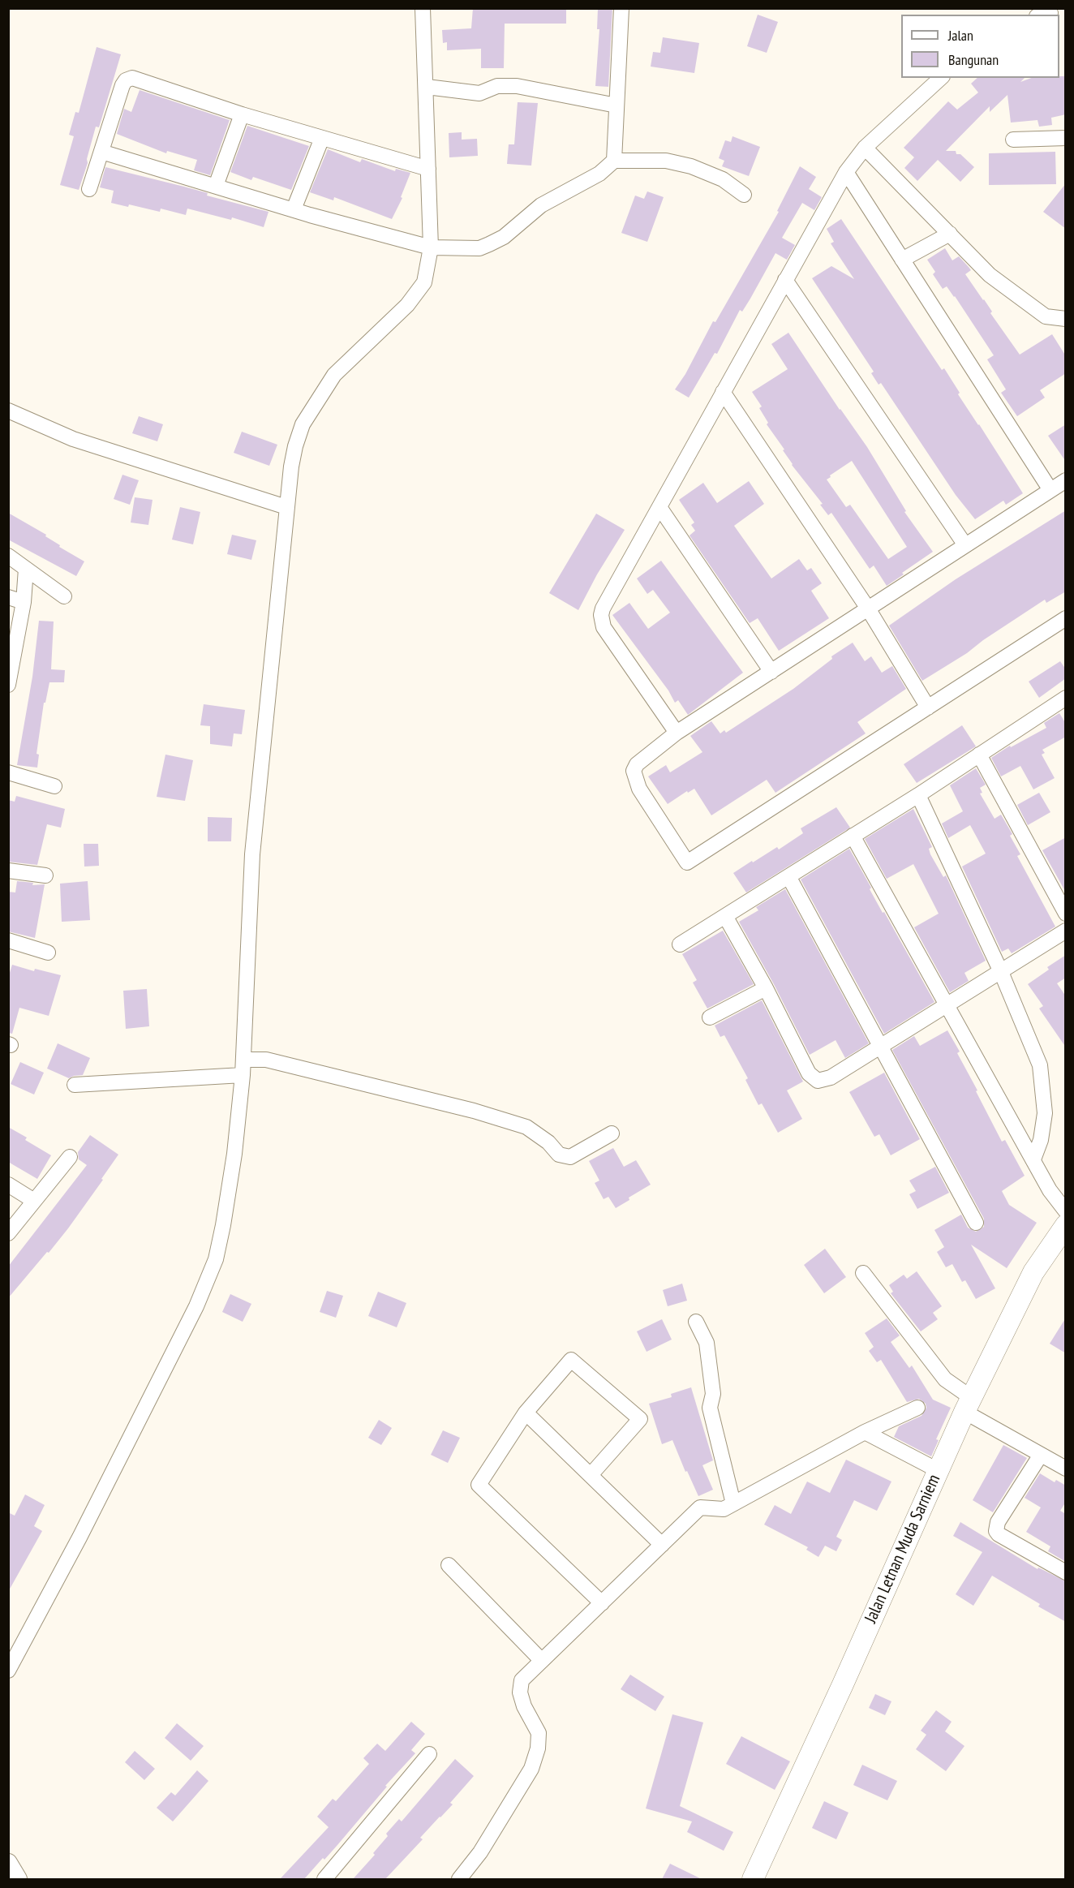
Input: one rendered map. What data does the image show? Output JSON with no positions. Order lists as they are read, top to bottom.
{
  "streets": {
    "main road": ["Jalan Letnan Muda Sarniem"]
  },
  "legend": ["Jalan", "Bangunan"]
}
